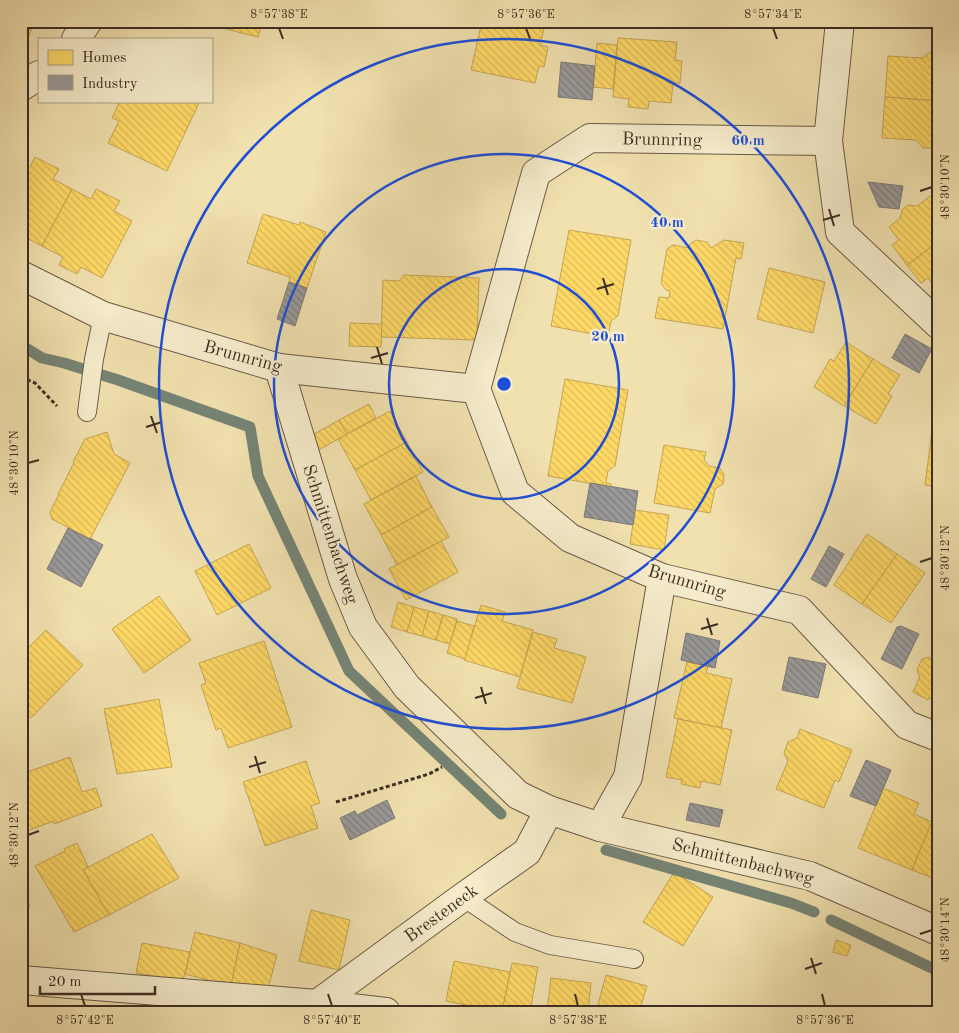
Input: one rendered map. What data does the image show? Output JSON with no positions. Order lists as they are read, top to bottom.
{
  "streets": {
    "street": ["Brunnring", "Schmittenbachweg", "Bresteneck"]
  },
  "crossings": [
    ["Brunnring", "Schmittenbachweg"],
    ["Schmittenbachweg", "Bresteneck"]
  ],
  "legend": ["Homes", "Industry"],
  "scale_bar": "20 m",
  "coordinates": [
    "8°57'38\"E",
    "8°57'36\"E",
    "8°57'34\"E",
    "48°30'10\"N",
    "48°30'12\"N",
    "48°30'14\"N",
    "8°57'42\"E",
    "8°57'40\"E"
  ],
  "rings": ["60 m", "40 m", "20 m"]
}
